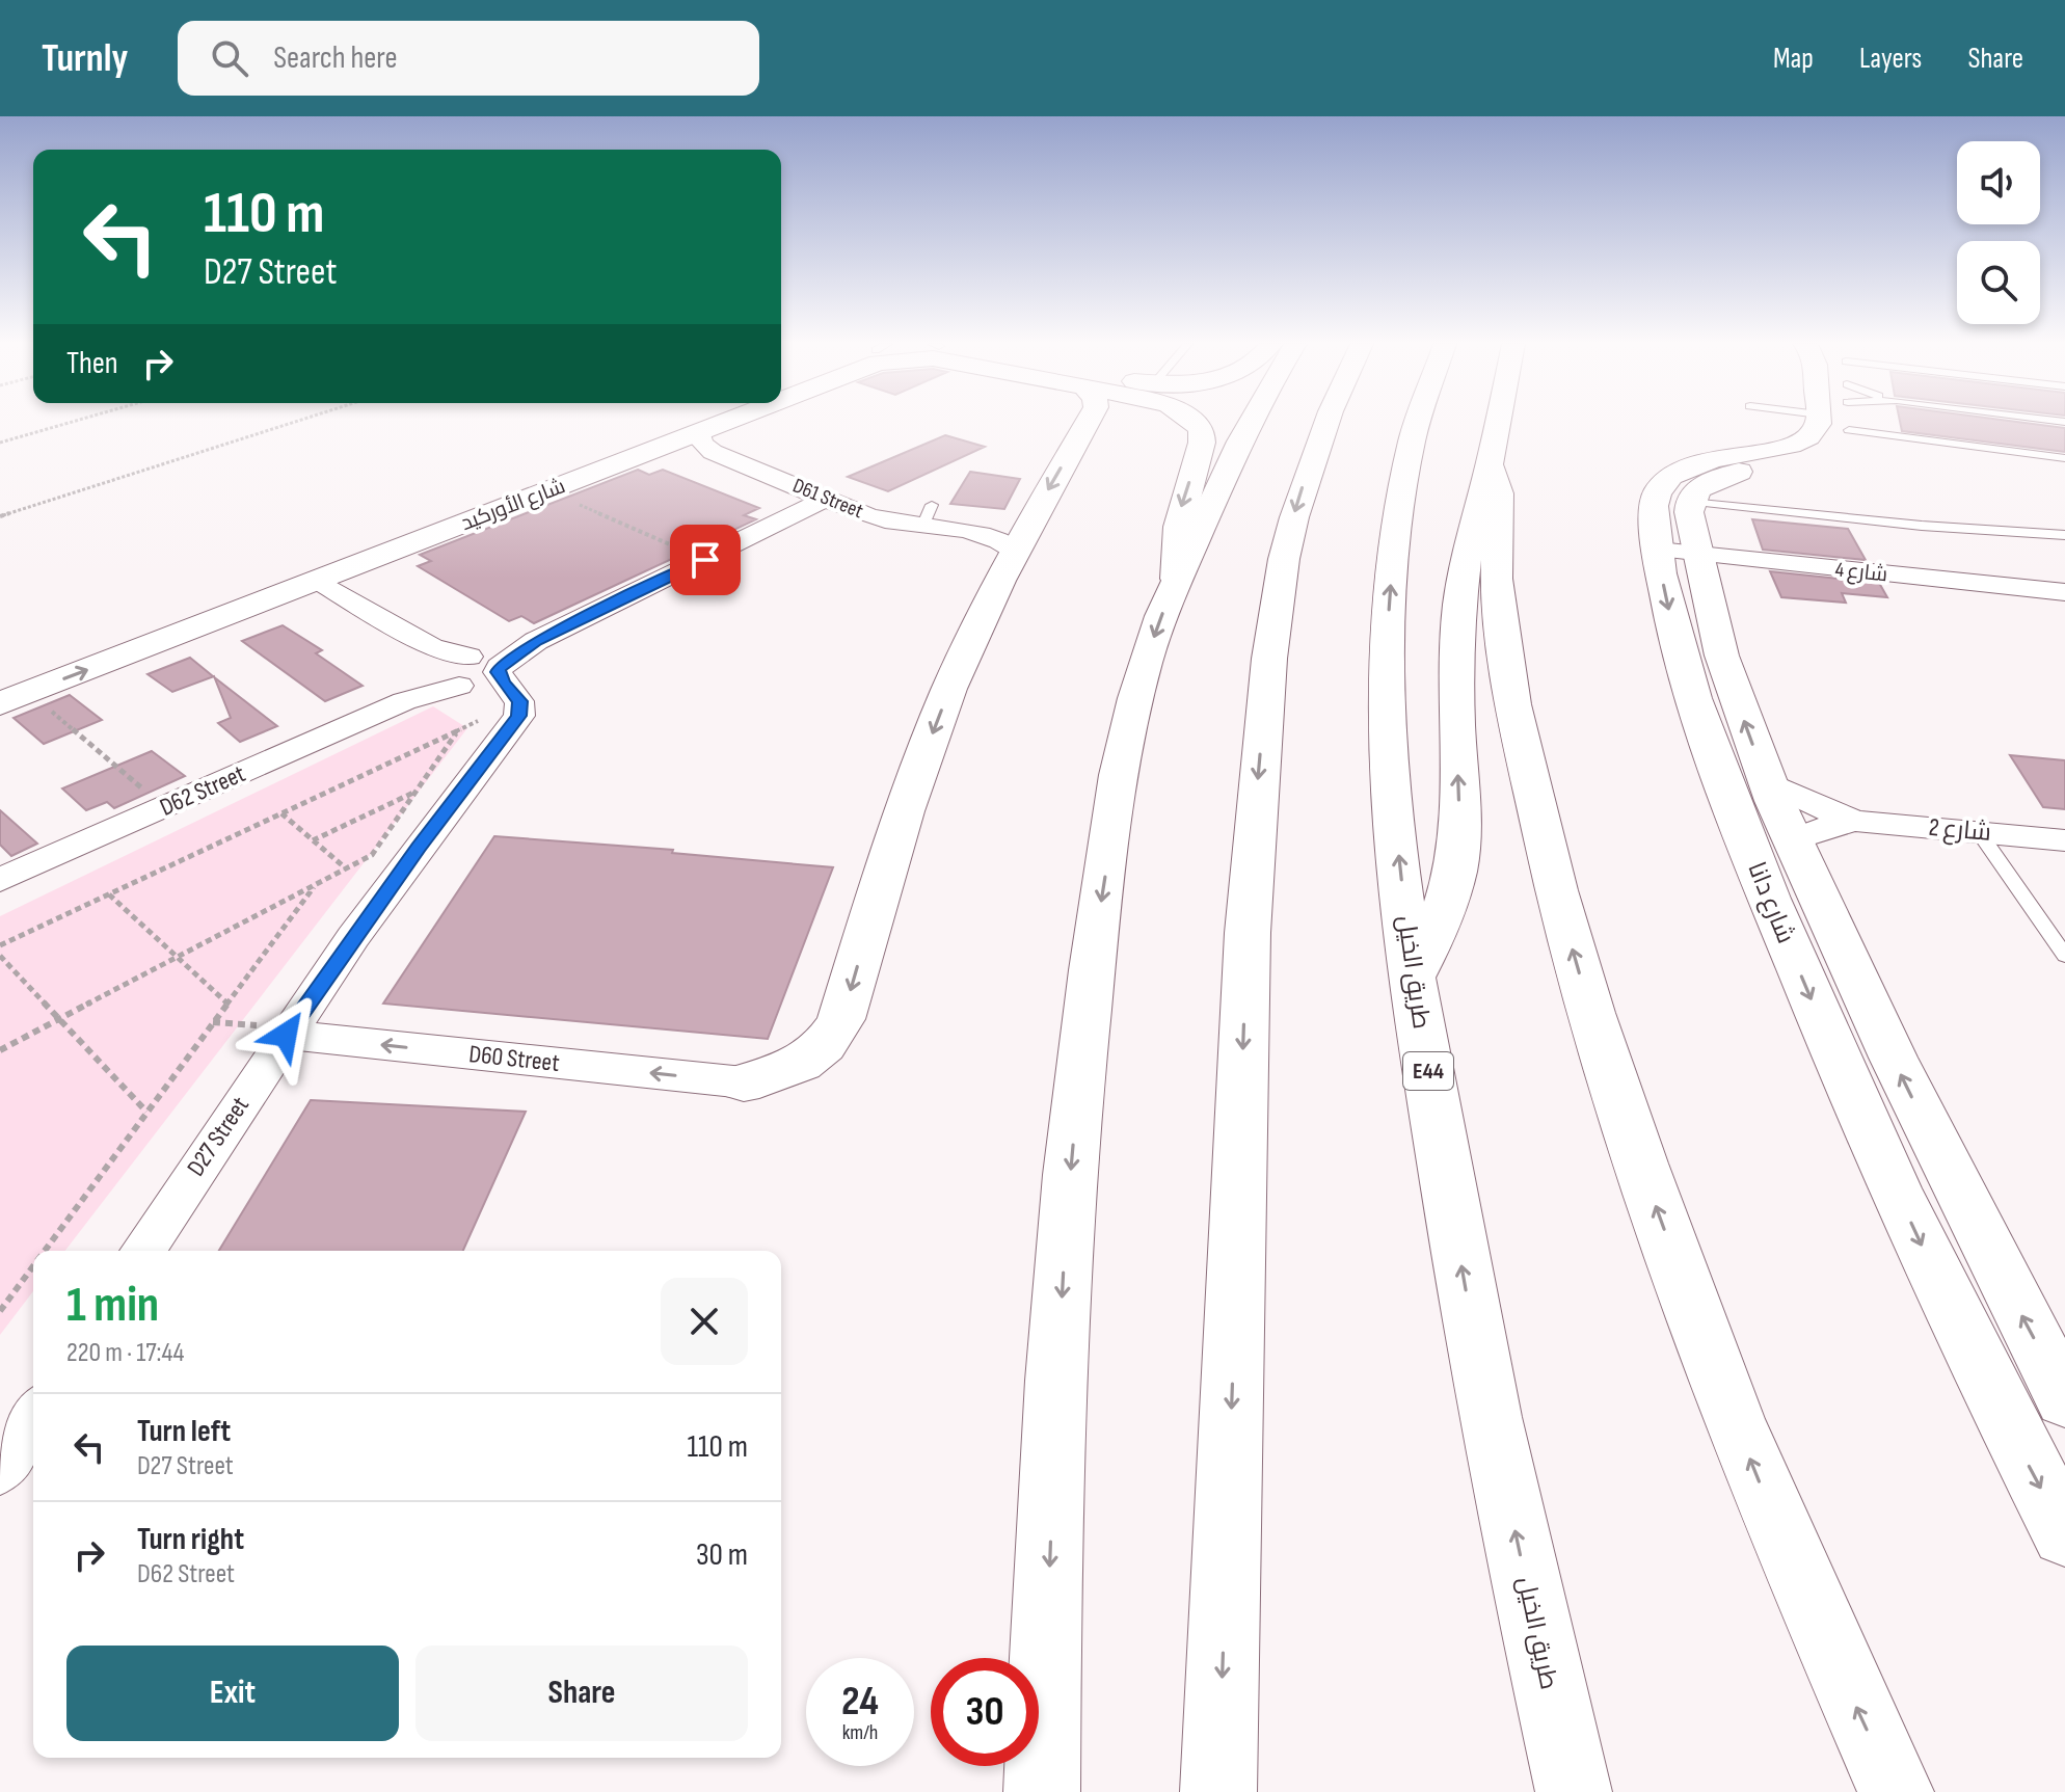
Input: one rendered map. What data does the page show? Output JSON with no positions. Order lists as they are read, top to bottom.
{
  "streets": {
    "main road": [
      "شارع الأوركيد",
      "شارع دانا",
      "طريق الخيل",
      "E44"
    ],
    "street": [
      "D61 Street",
      "شارع 4",
      "D62 Street",
      "شارع 2",
      "D60 Street",
      "D27 Street"
    ]
  },
  "crossings": [
    ["D61 Street", "شارع الأوركيد"],
    ["D61 Street", "D62 Street"],
    ["شارع 4", "شارع دانا"],
    ["D62 Street", "D27 Street"],
    ["شارع 2", "شارع دانا"],
    ["D60 Street", "D27 Street"]
  ],
  "one_way": ["D60 Street"],
  "page": {
    "header": "Turnly",
    "search": "Search here",
    "nav": ["Map", "Layers", "Share"],
    "turn": ["110 m", "D27 Street"],
    "then": "Then",
    "heading": ["1 min", "220 m · 17:44"],
    "list": [
      {
        "name": "Turn left",
        "note": "D27 Street",
        "value": "110 m"
      },
      {
        "name": "Turn right",
        "note": "D62 Street",
        "value": "30 m"
      }
    ],
    "buttons": ["Exit", "Share"],
    "speed": "24 km/h",
    "limit": "30"
  }
}
